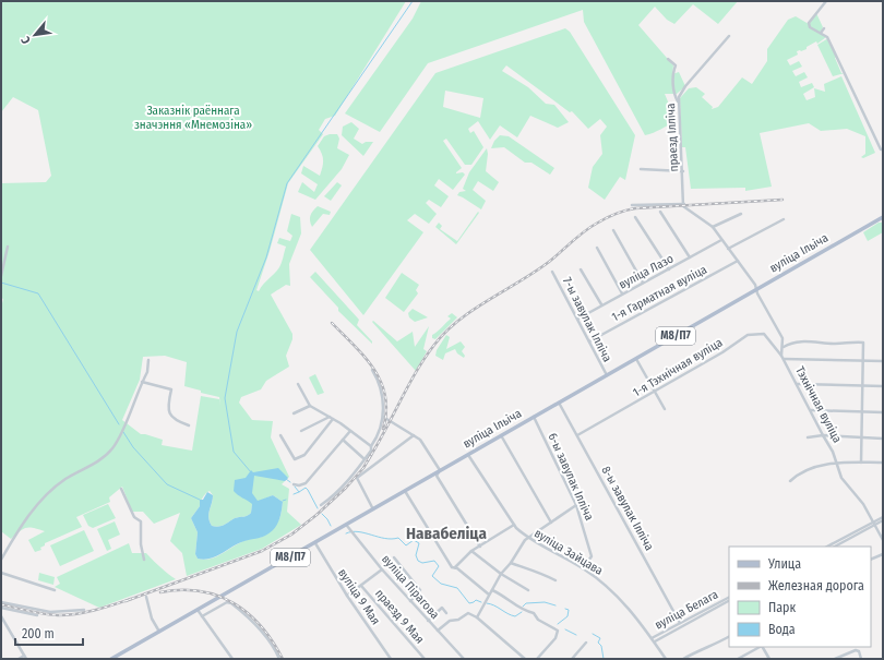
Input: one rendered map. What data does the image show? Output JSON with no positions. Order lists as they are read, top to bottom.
{
  "streets": {
    "main road": ["вуліца Ільіча", "М8/П7"],
    "street": [
      "праезд Ілліча",
      "вуліца Лазо",
      "1-я Гарматная вуліца",
      "7-ы завулак Ілліча",
      "1-я Тэхнічная вуліца",
      "Тэхнічная вуліца",
      "6-ы завулак Ілліча",
      "8-ы завулак Ілліча",
      "вуліца Зайцава",
      "вуліца Пірагова",
      "вуліца 9 Мая",
      "вуліца Белага",
      "праезд 9 Мая"
    ]
  },
  "crossings": [
    ["вуліца Ільіча", "7-ы завулак Ілліча"],
    ["вуліца Ільіча", "6-ы завулак Ілліча"],
    ["вуліца Ільіча", "8-ы завулак Ілліча"],
    ["вуліца Ільіча", "вуліца Зайцава"],
    ["вуліца Ільіча", "вуліца Пірагова"],
    ["вуліца Ільіча", "вуліца 9 Мая"],
    ["вуліца Лазо", "7-ы завулак Ілліча"],
    ["1-я Гарматная вуліца", "7-ы завулак Ілліча"],
    ["1-я Тэхнічная вуліца", "Тэхнічная вуліца"],
    ["1-я Тэхнічная вуліца", "8-ы завулак Ілліча"],
    ["6-ы завулак Ілліча", "вуліца Зайцава"],
    ["8-ы завулак Ілліча", "вуліца Белага"],
    ["вуліца Зайцава", "вуліца Белага"],
    ["вуліца Пірагова", "праезд 9 Мая"],
    ["вуліца 9 Мая", "праезд 9 Мая"]
  ],
  "districts": ["Навабеліца"],
  "parks": ["Заказнік раённага значэння «Мнемозіна»"],
  "legend": [
    "Улица",
    "Железная дорога",
    "Парк",
    "Вода"
  ],
  "scale_bar": "200 m",
  "north": "bottom left"
}
